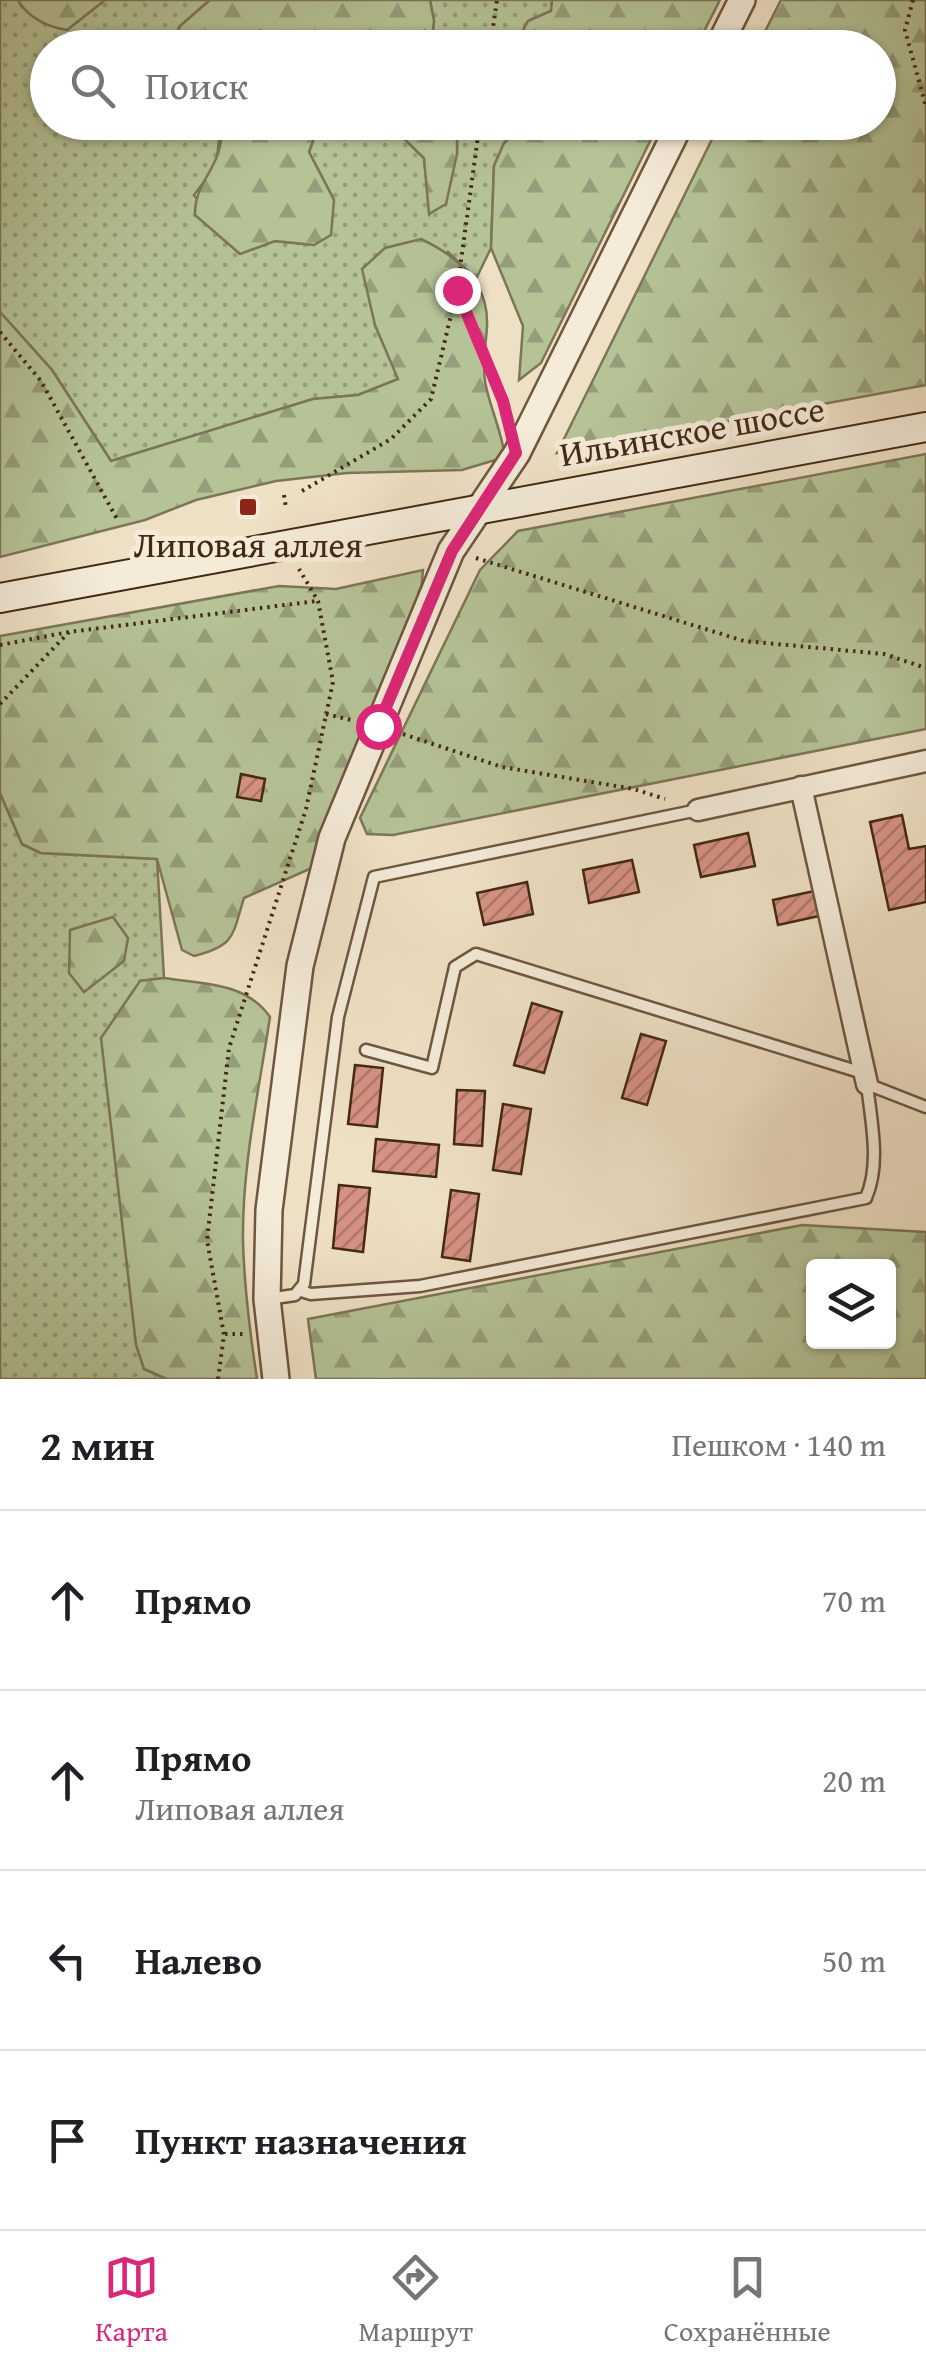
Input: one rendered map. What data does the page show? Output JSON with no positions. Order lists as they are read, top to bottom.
{
  "streets": {
    "main road": ["Ильинское шоссе"]
  },
  "places": {
    "transit": ["Липовая аллея"]
  },
  "page": {
    "search": "Поиск",
    "heading": ["2 мин", "Пешком · 140 m"],
    "list": [
      ["Прямо", "70 m"],
      ["Прямо", "Липовая аллея", "20 m"],
      ["Налево", "50 m"],
      "Пункт назначения"
    ],
    "nav": ["Карта", "Маршрут", "Сохранённые"]
  }
}
